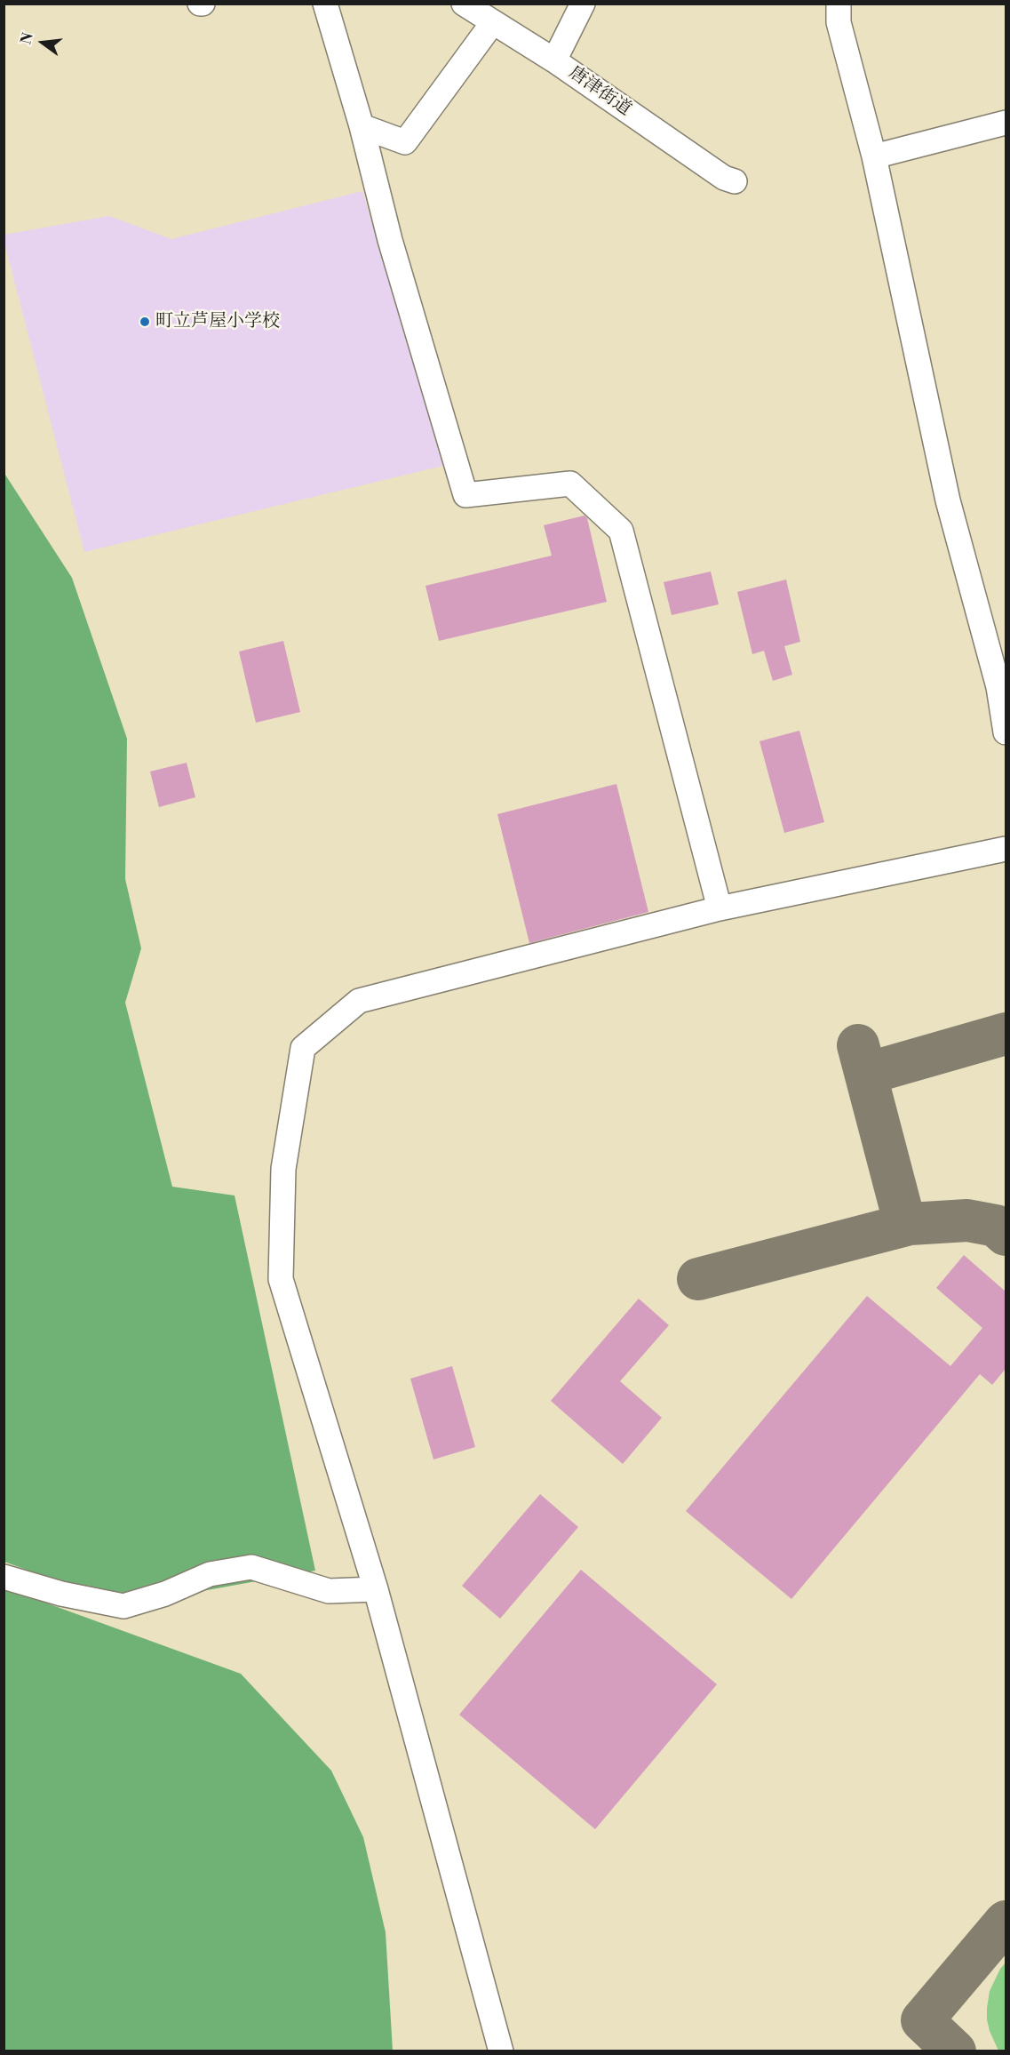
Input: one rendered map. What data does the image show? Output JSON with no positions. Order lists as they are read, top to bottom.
{
  "streets": {
    "street": ["唐津街道"]
  },
  "places": ["町立芦屋小学校"],
  "north": "left"
}
